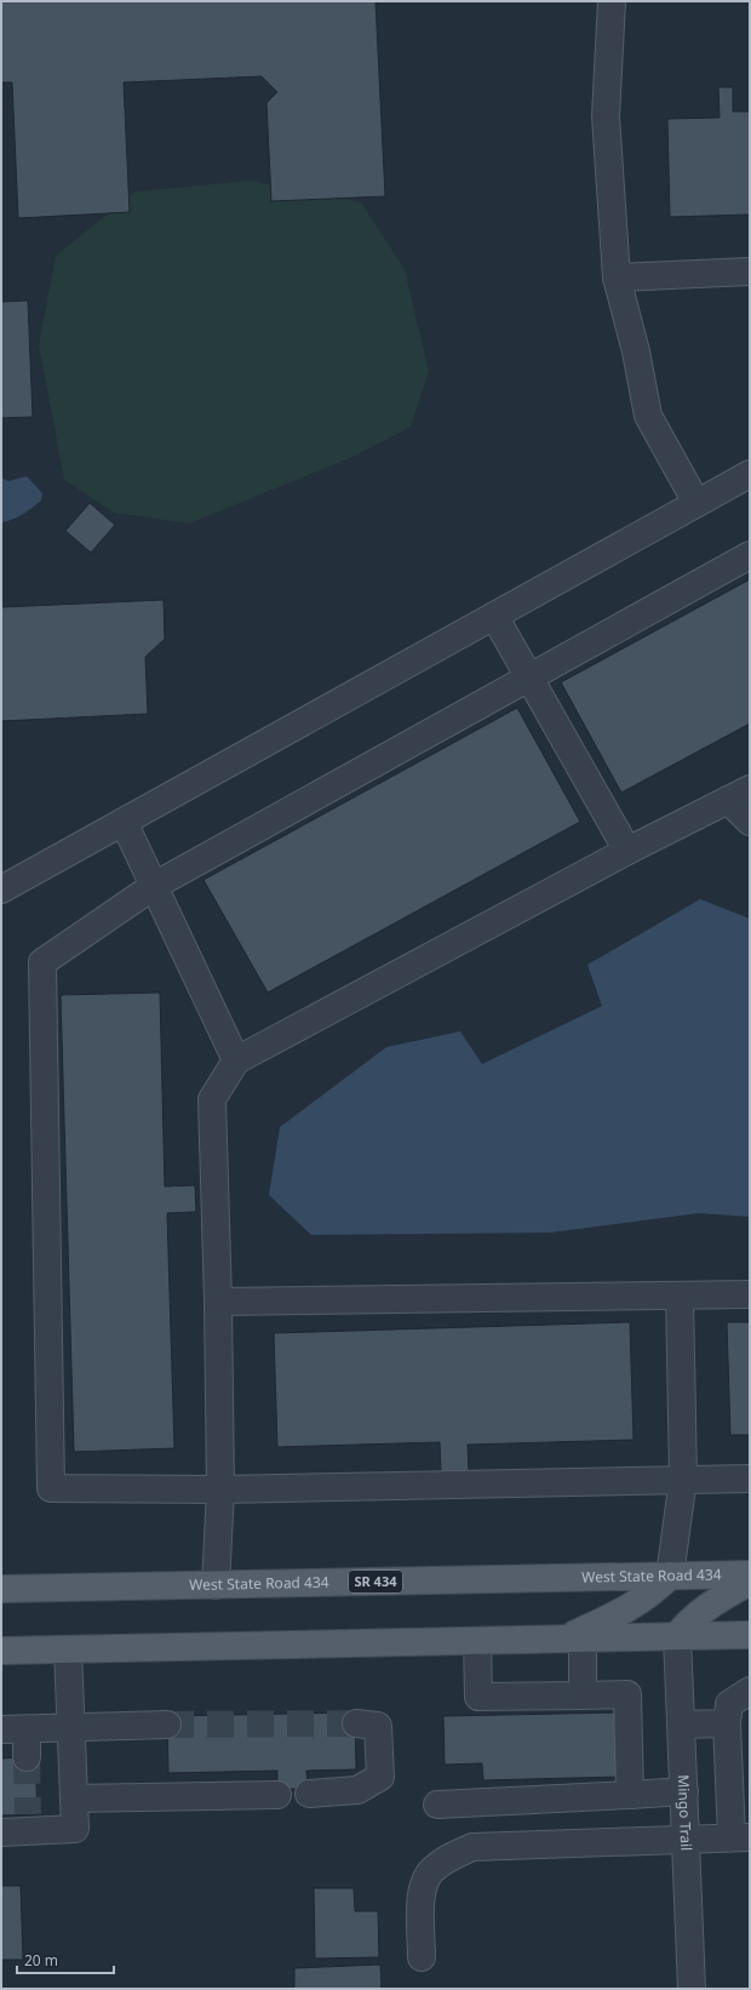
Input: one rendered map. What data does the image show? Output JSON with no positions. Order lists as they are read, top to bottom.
{
  "streets": {
    "main road": ["West State Road 434", "SR 434"],
    "street": ["Mingo Trail"]
  },
  "scale_bar": "20 m"
}
